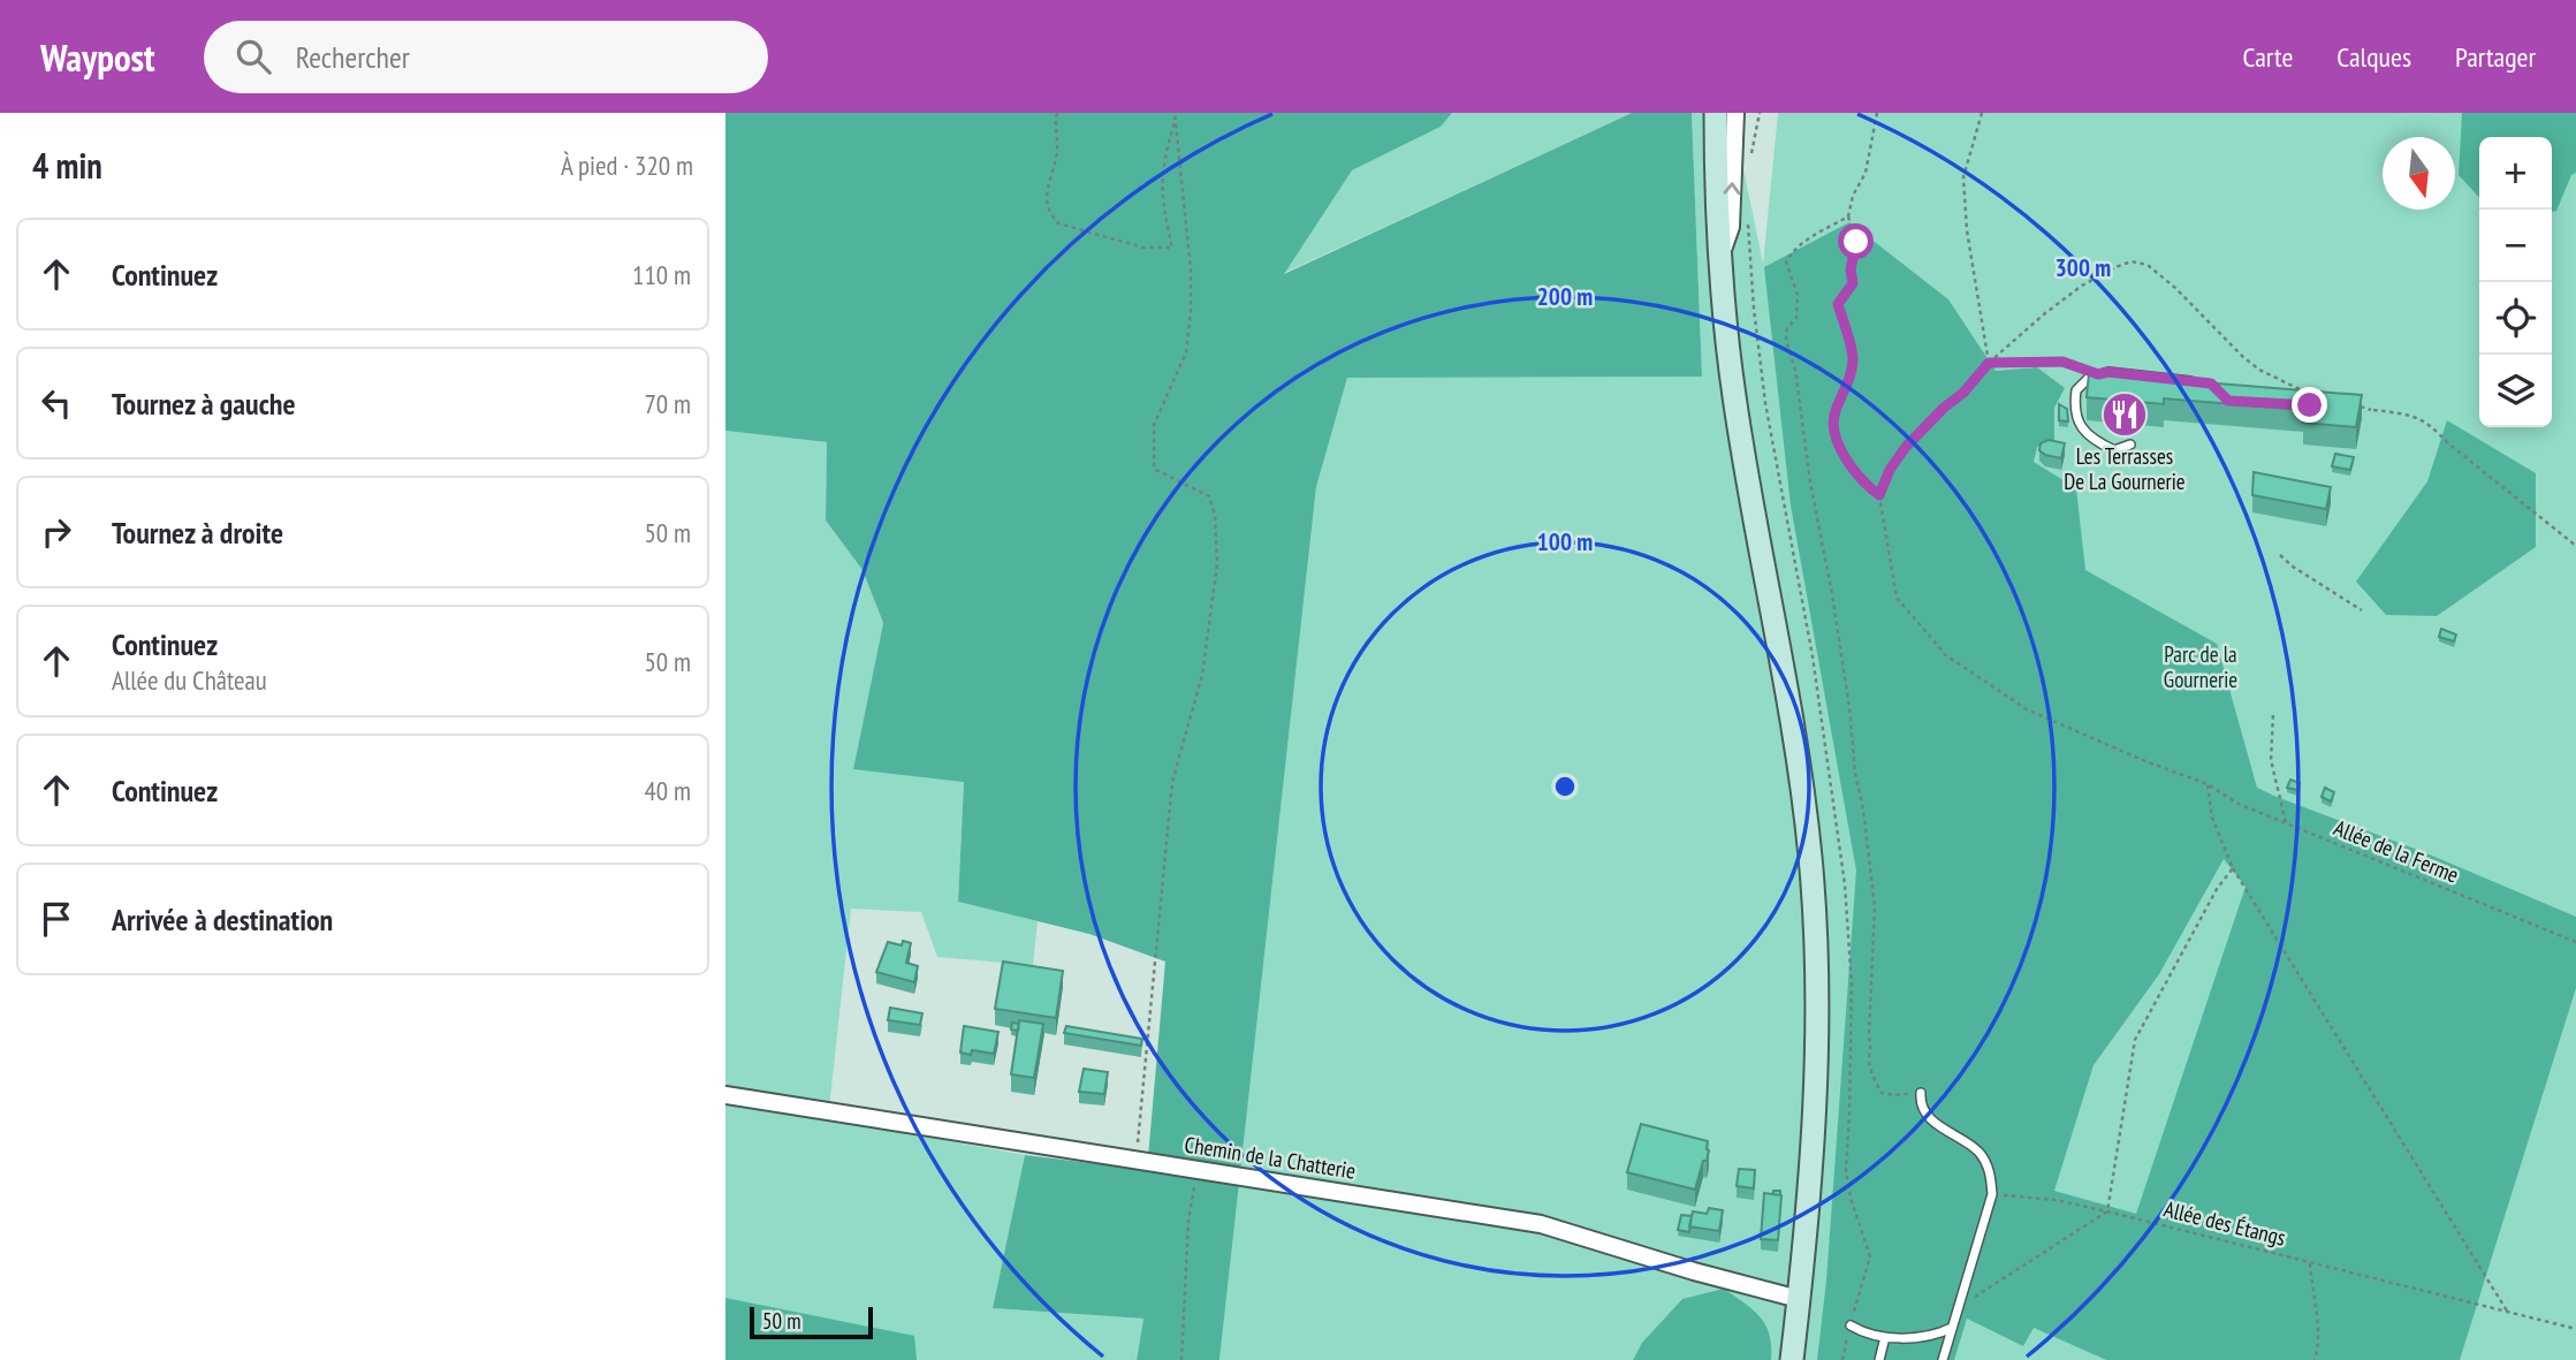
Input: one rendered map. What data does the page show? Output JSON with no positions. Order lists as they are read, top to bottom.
{
  "streets": {
    "street": ["Chemin de la Chatterie"],
    "path": ["Allée de la Ferme", "Allée des Étangs"]
  },
  "parks": ["Parc de la Gournerie"],
  "places": {
    "restaurant": ["Les Terrasses De La Gournerie"]
  },
  "scale_bar": "50 m",
  "north": "bottom",
  "page": {
    "header": "Waypost",
    "search": "Rechercher",
    "nav": ["Carte", "Calques", "Partager"],
    "heading": ["4 min", "À pied · 320 m"],
    "map_buttons": ["+", "−"],
    "list": [
      ["Continuez", "110 m"],
      ["Tournez à gauche", "70 m"],
      ["Tournez à droite", "50 m"],
      ["Continuez", "Allée du Château", "50 m"],
      ["Continuez", "40 m"],
      "Arrivée à destination"
    ],
    "scale": "50 m"
  },
  "rings": ["300 m", "200 m", "100 m"]
}
